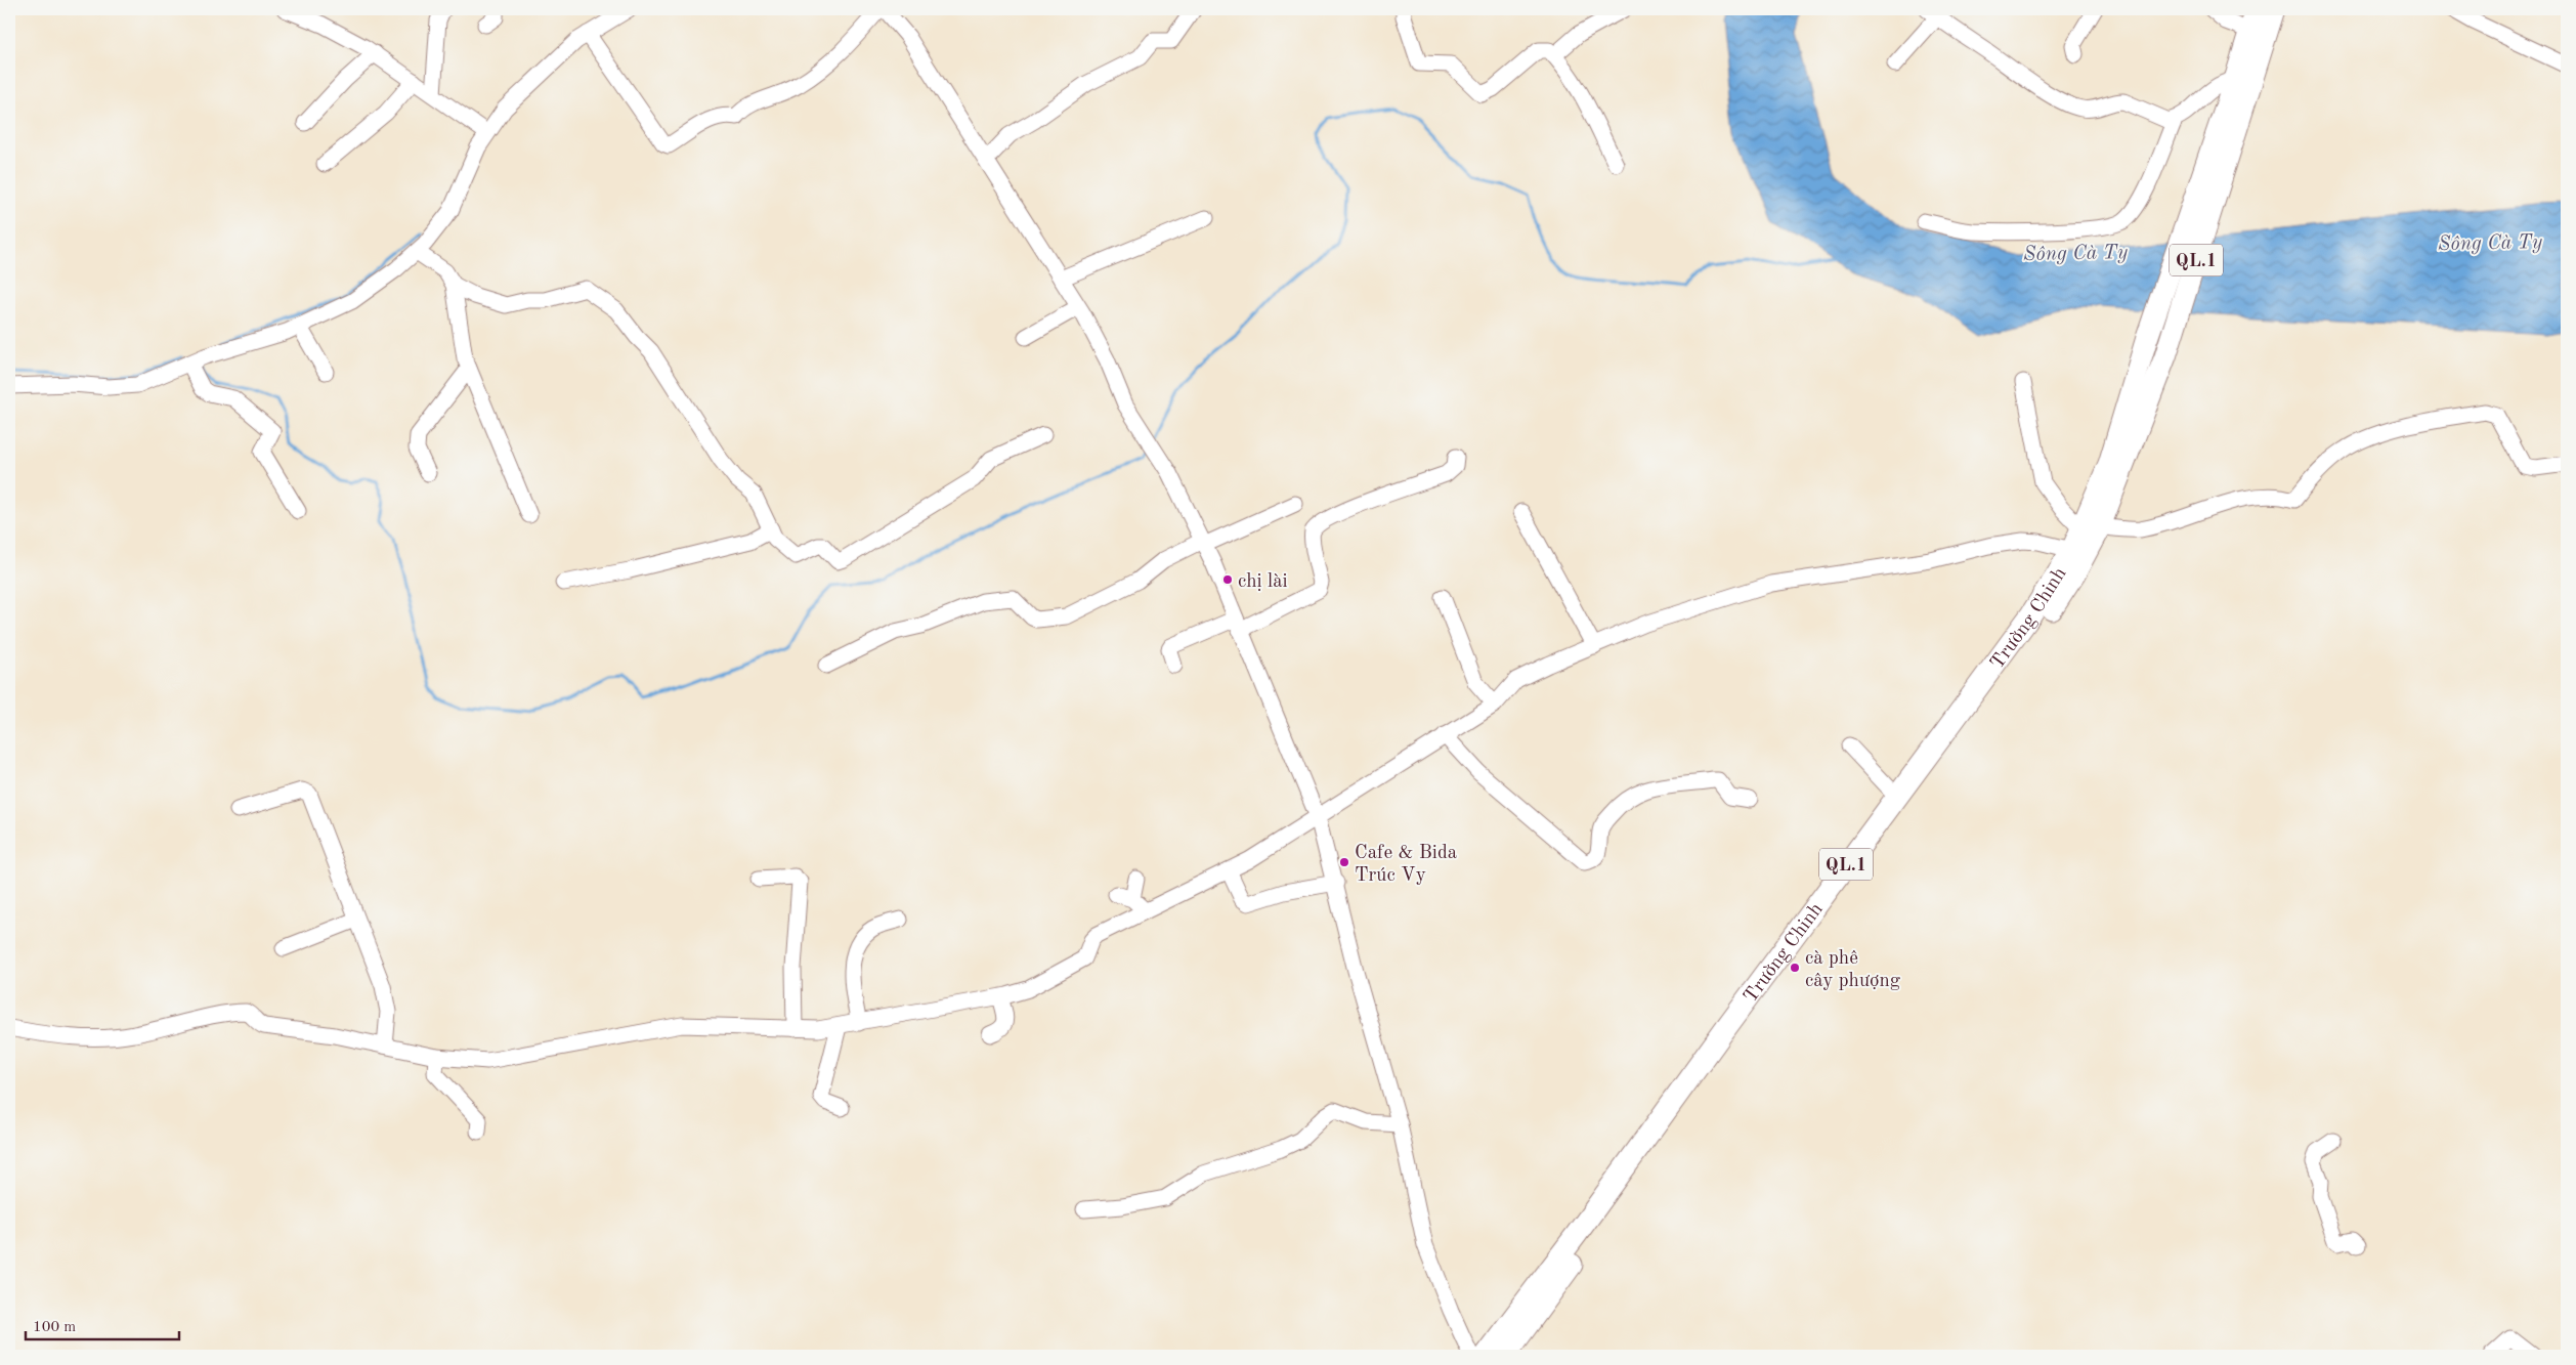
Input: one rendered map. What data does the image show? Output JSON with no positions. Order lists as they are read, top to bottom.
{
  "streets": {
    "highway": ["QL.1", "Trường Chinh"]
  },
  "crossings": [
    ["QL.1", "Trường Chinh"]
  ],
  "water": ["Sông Cà Ty"],
  "places": ["chị lài", "Cafe & Bida Trúc Vy", "cà phê cây phượng"],
  "scale_bar": "100 m"
}
